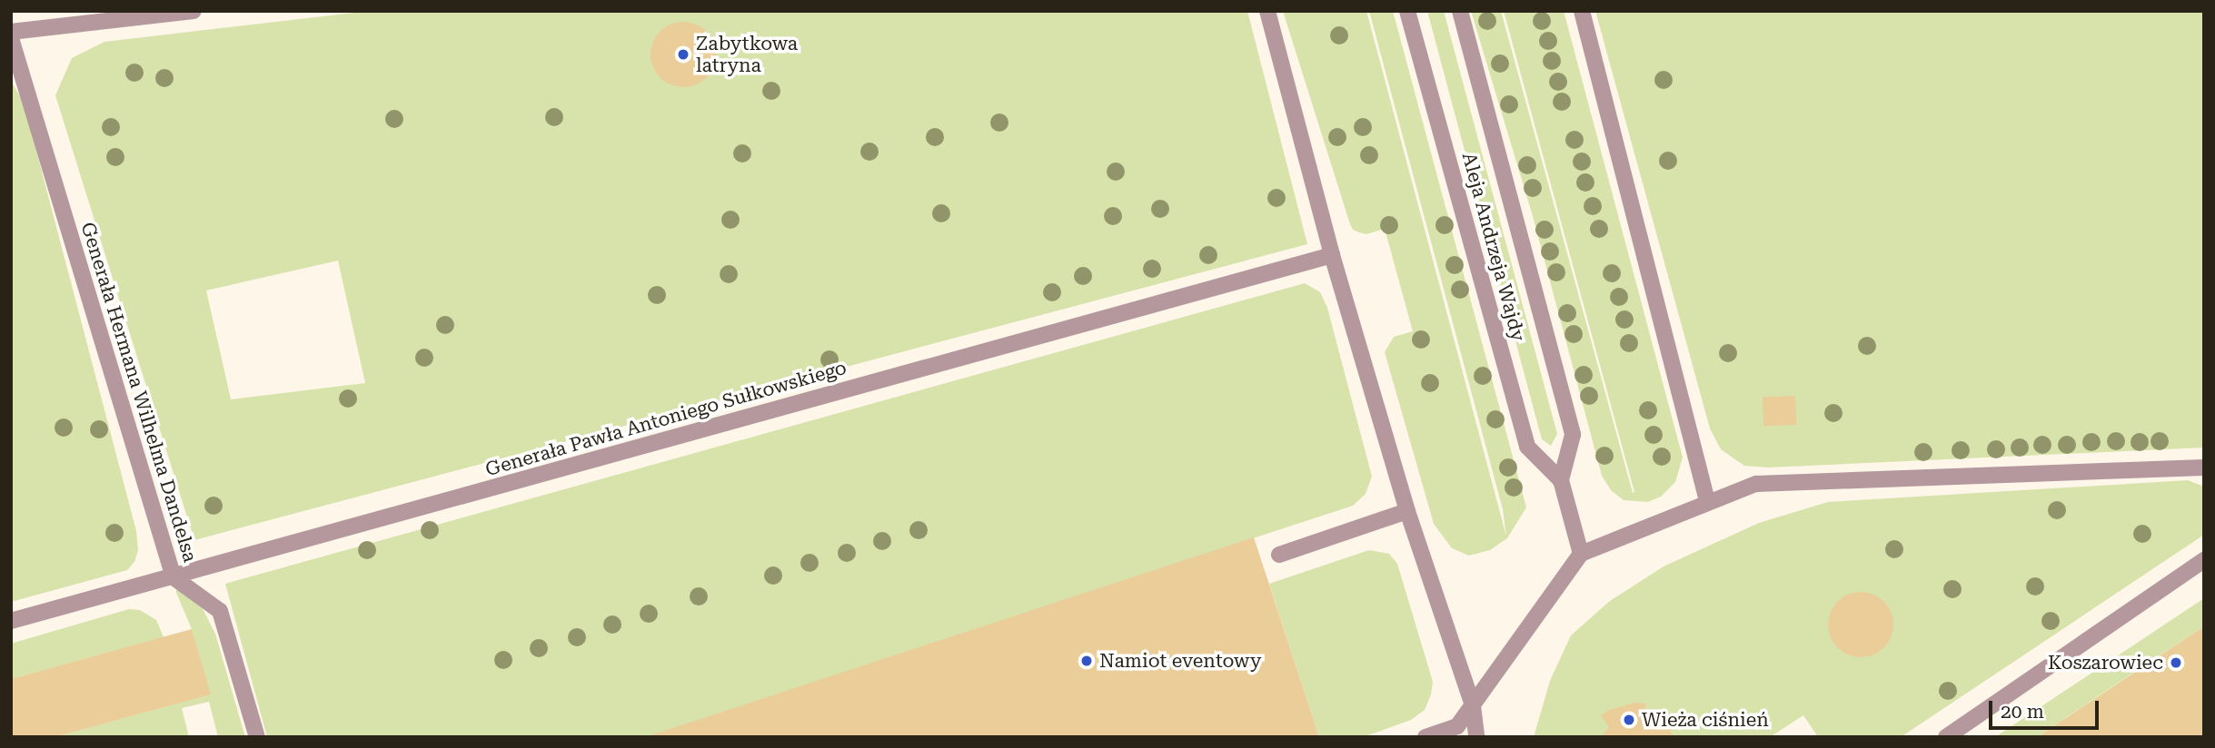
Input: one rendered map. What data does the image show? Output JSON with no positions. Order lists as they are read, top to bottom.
{
  "streets": {
    "lane": ["Aleja Andrzeja Wajdy", "Generała Hermana Wilhelma Dandelsa", "Generała Pawła Antoniego Sułkowskiego"]
  },
  "crossings": [
    ["Generała Hermana Wilhelma Dandelsa", "Generała Pawła Antoniego Sułkowskiego"]
  ],
  "places": [
    "Zabytkowa latryna",
    "Namiot eventowy",
    "Koszarowiec",
    "Wieża ciśnień"
  ],
  "scale_bar": "20 m"
}
